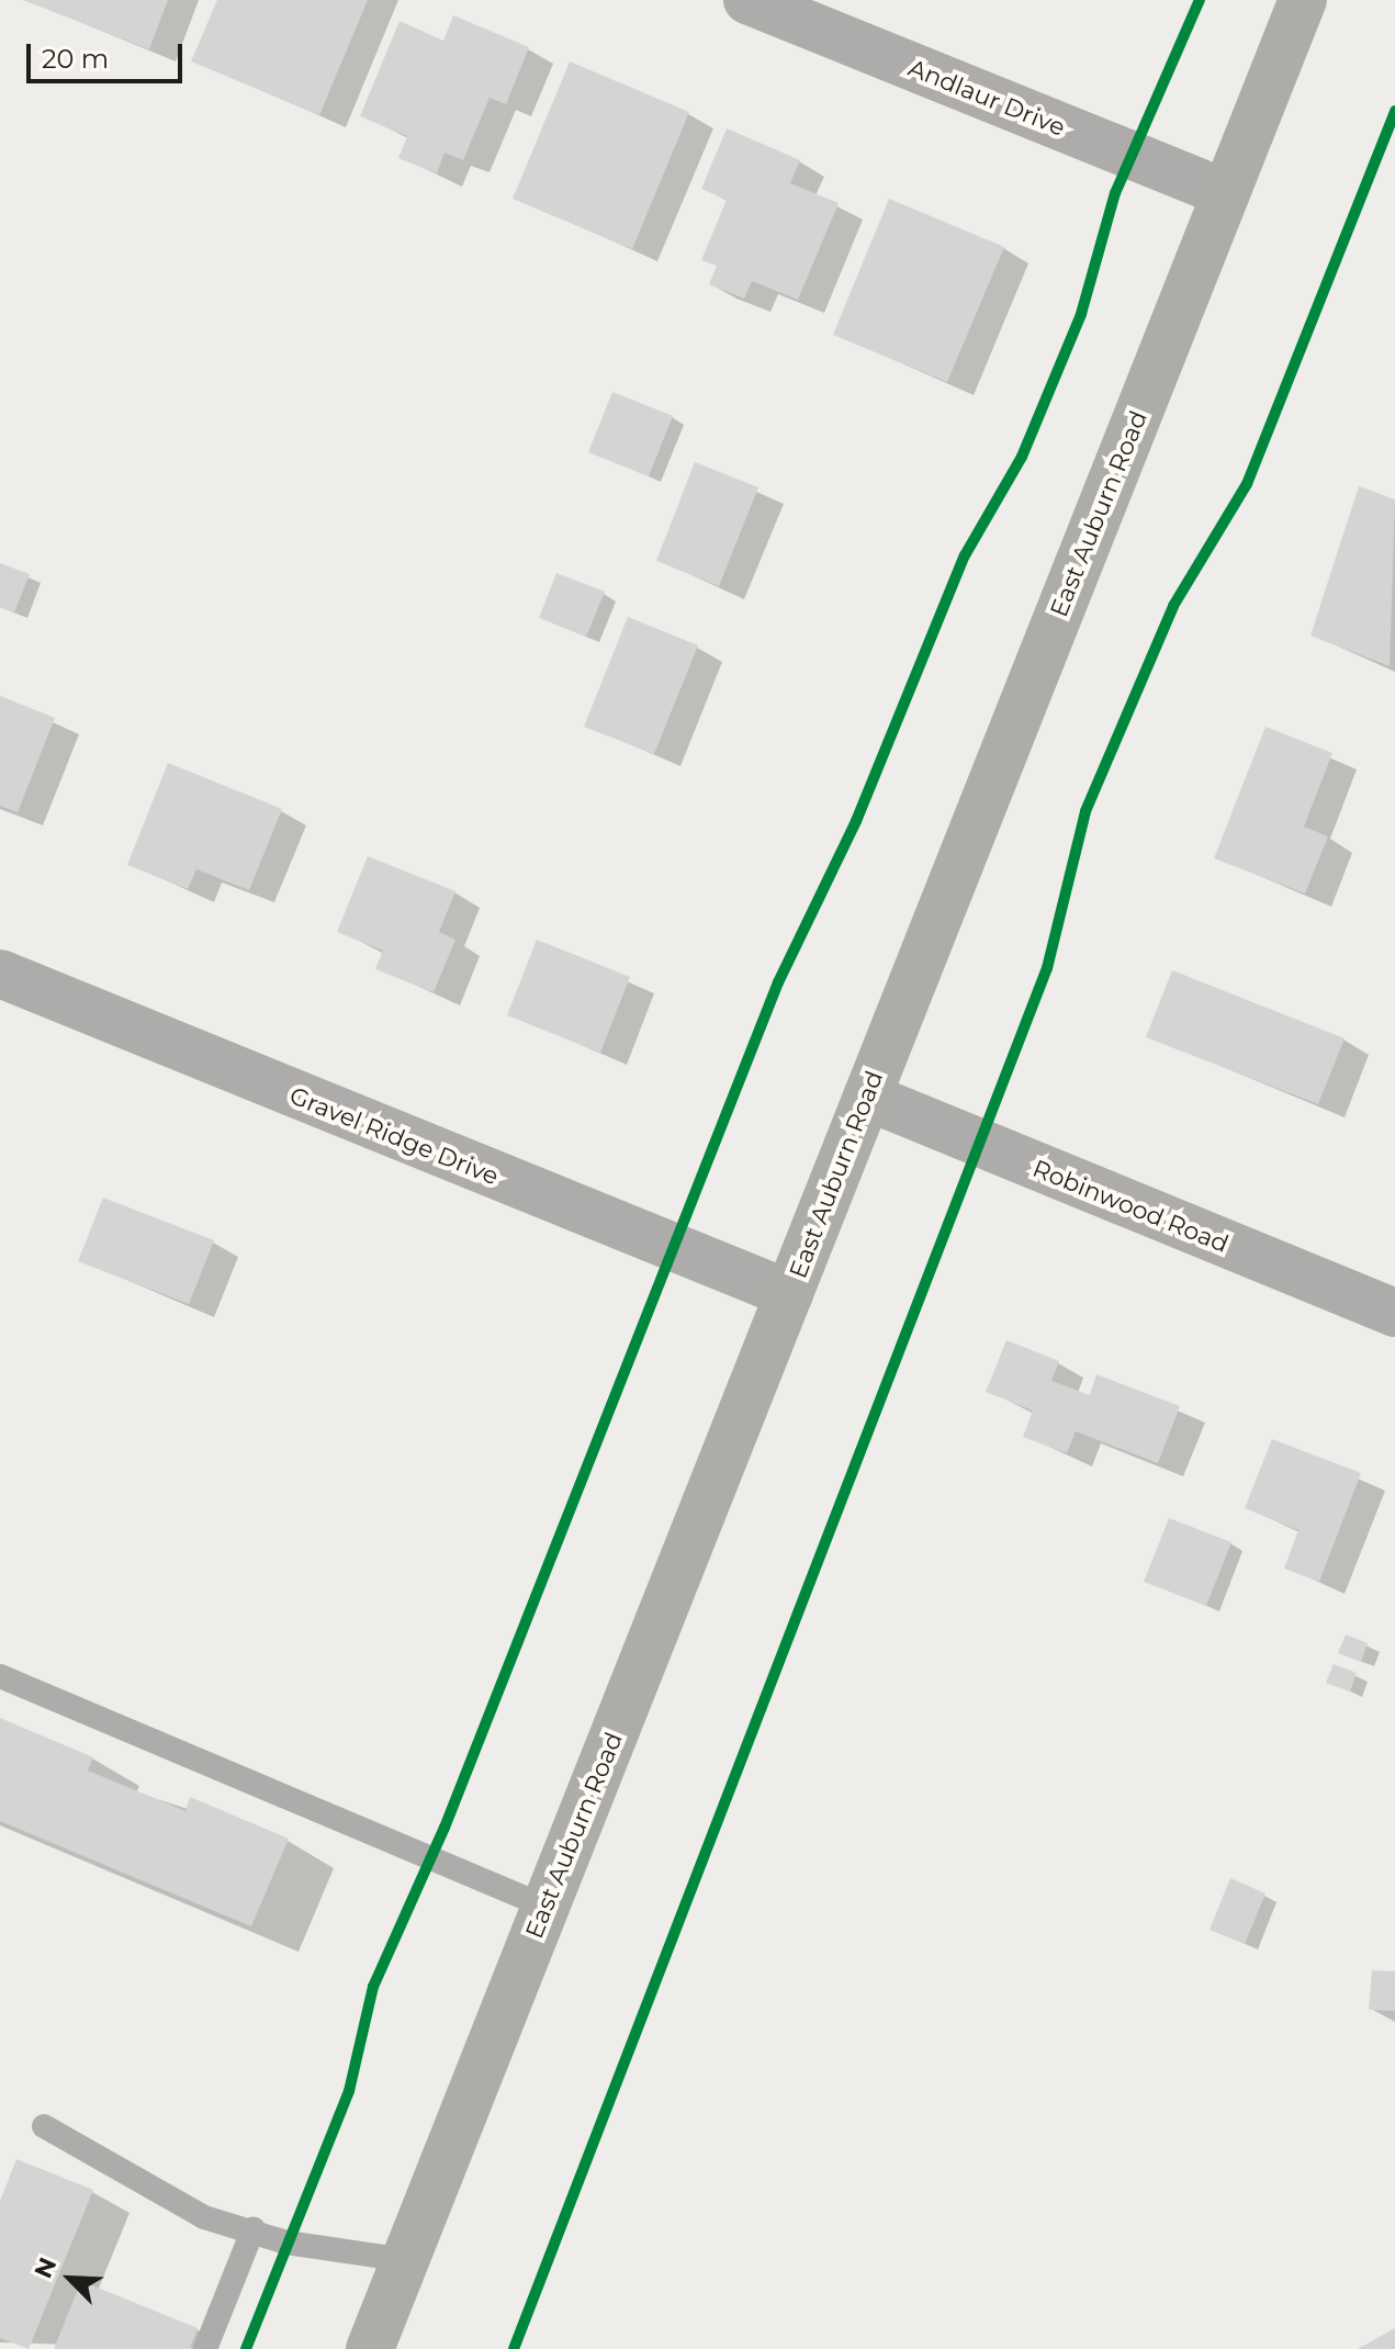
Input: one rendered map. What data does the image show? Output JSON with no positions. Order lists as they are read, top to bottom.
{
  "streets": {
    "main road": ["East Auburn Road"],
    "street": ["Andlaur Drive", "Gravel Ridge Drive", "Robinwood Road"]
  },
  "crossings": [
    ["Andlaur Drive", "East Auburn Road"],
    ["East Auburn Road", "Gravel Ridge Drive"],
    ["East Auburn Road", "Robinwood Road"]
  ],
  "scale_bar": "20 m",
  "north": "top left"
}
